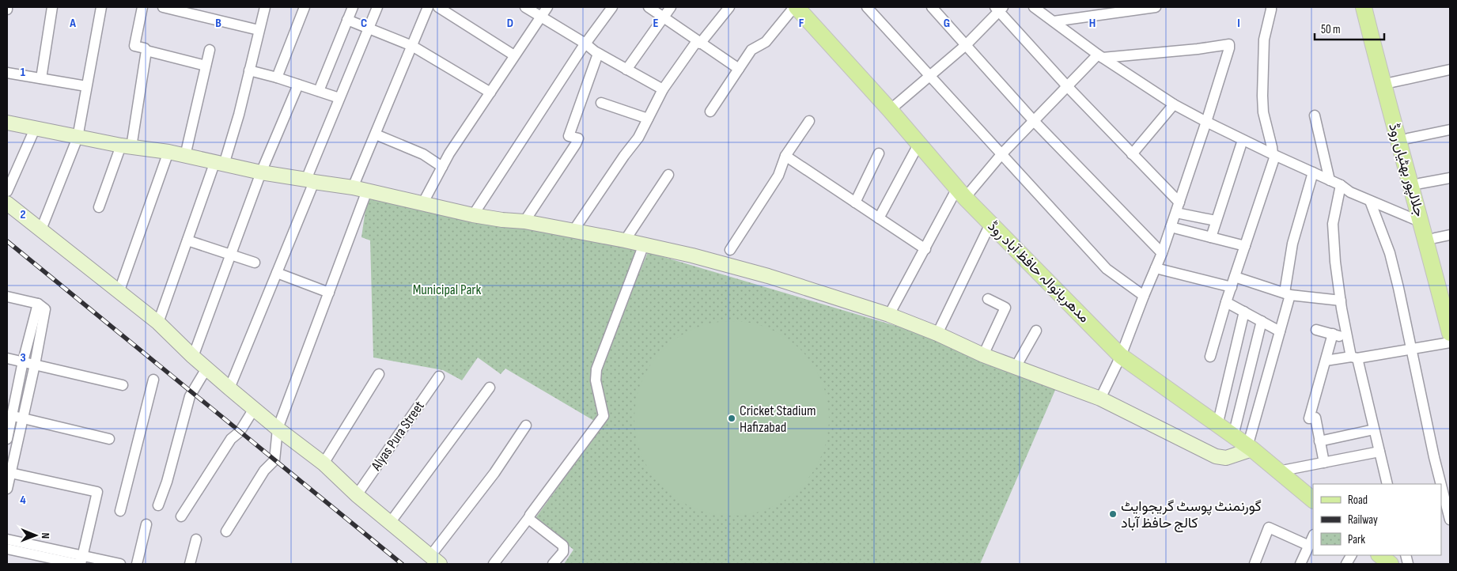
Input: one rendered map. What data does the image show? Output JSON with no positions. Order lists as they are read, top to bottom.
{
  "streets": {
    "main road": ["جلالپور بھٹیاں روڈ", "مدھریانوالہ حافظ آباد روڈ"],
    "street": ["Alyas Pura Street"]
  },
  "parks": ["Municipal Park"],
  "places": ["Cricket Stadium Hafizabad", "گورنمنٹ پوسٹ گریجوایٹ کالج حافظ آباد"],
  "legend": ["Road", "Railway", "Park"],
  "scale_bar": "50 m",
  "north": "right",
  "grid": {
    "columns": [
      "A",
      "B",
      "C",
      "D",
      "E",
      "F",
      "G",
      "H",
      "I"
    ],
    "rows": [
      "1",
      "2",
      "3",
      "4"
    ]
  }
}
